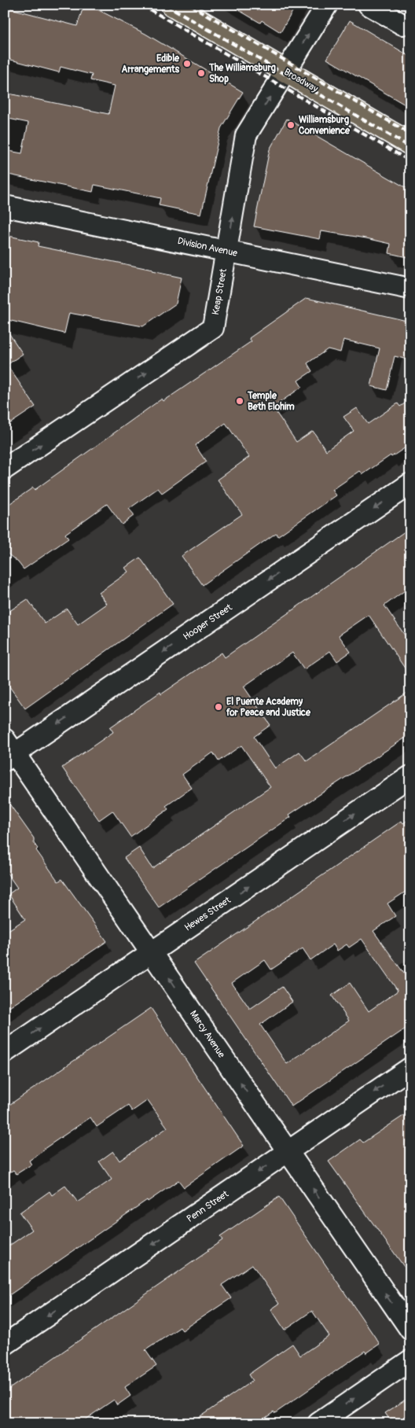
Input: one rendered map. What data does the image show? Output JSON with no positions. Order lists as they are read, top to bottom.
{
  "streets": {
    "main road": ["Broadway"],
    "street": [
      "Division Avenue",
      "Keap Street",
      "Hooper Street",
      "Hewes Street",
      "Marcy Avenue",
      "Penn Street"
    ]
  },
  "crossings": [
    ["Broadway", "Keap Street"],
    ["Division Avenue", "Keap Street"],
    ["Hooper Street", "Marcy Avenue"],
    ["Hewes Street", "Marcy Avenue"],
    ["Marcy Avenue", "Penn Street"]
  ],
  "one_way": [
    "Keap Street",
    "Hooper Street",
    "Hewes Street",
    "Marcy Avenue",
    "Penn Street"
  ],
  "places": [
    "Edible Arrangements",
    "The Williamsburg Shop",
    "Williamsburg Convenience",
    "Temple Beth Elohim",
    "El Puente Academy for Peace and Justice"
  ]
}
